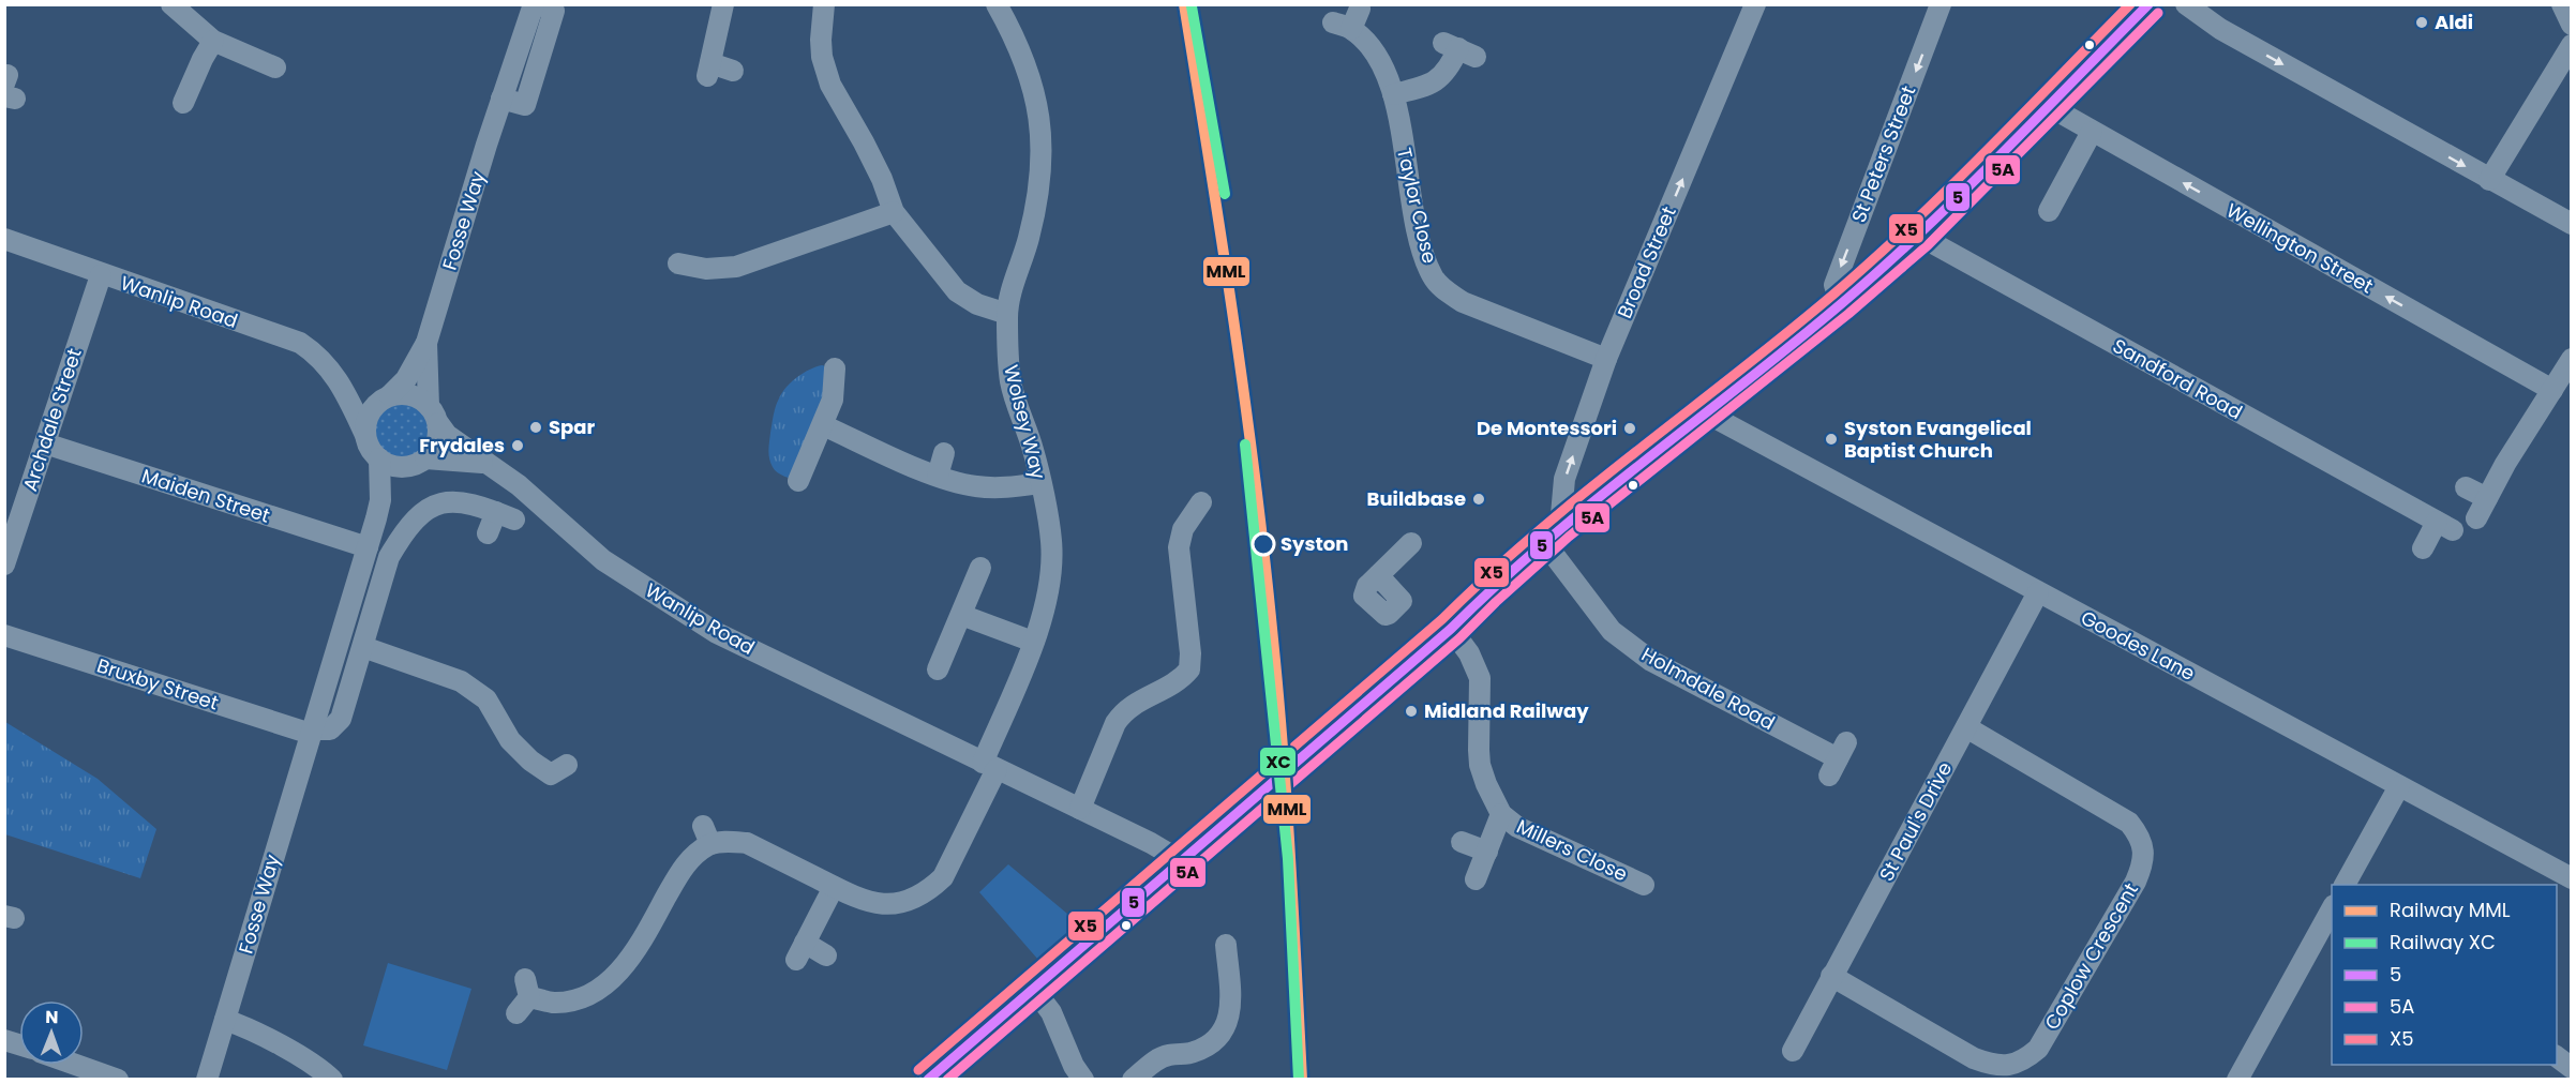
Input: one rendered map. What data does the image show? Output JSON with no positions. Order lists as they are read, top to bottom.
{
  "streets": {
    "street": [
      "St Peters Street",
      "Taylor Close",
      "Fosse Way",
      "Wellington Street",
      "Broad Street",
      "Wanlip Road",
      "Sandford Road",
      "Archdale Street",
      "Wolsey Way",
      "Maiden Street",
      "Goodes Lane",
      "Bruxby Street",
      "Holmdale Road",
      "St Paul's Drive",
      "Millers Close",
      "Coplow Crescent"
    ]
  },
  "crossings": [
    ["Taylor Close", "Broad Street"],
    ["Fosse Way", "Wanlip Road"],
    ["Fosse Way", "Maiden Street"],
    ["Fosse Way", "Bruxby Street"],
    ["Wanlip Road", "Archdale Street"],
    ["Wanlip Road", "Wolsey Way"],
    ["Archdale Street", "Maiden Street"],
    ["Goodes Lane", "St Paul's Drive"],
    ["St Paul's Drive", "Coplow Crescent"]
  ],
  "one_way": ["St Peters Street", "Broad Street"],
  "places": [
    "Aldi",
    "Spar",
    "De Montessori",
    "Syston Evangelical Baptist Church",
    "Frydales",
    "Buildbase",
    "Syston",
    "Midland Railway"
  ],
  "lines": [
    "rail line MML",
    "transit line 5",
    "transit line X5",
    "rail line XC",
    "transit line 5A"
  ],
  "legend": [
    "Railway MML",
    "Railway XC",
    "5",
    "5A",
    "X5"
  ],
  "north": "top"
}
